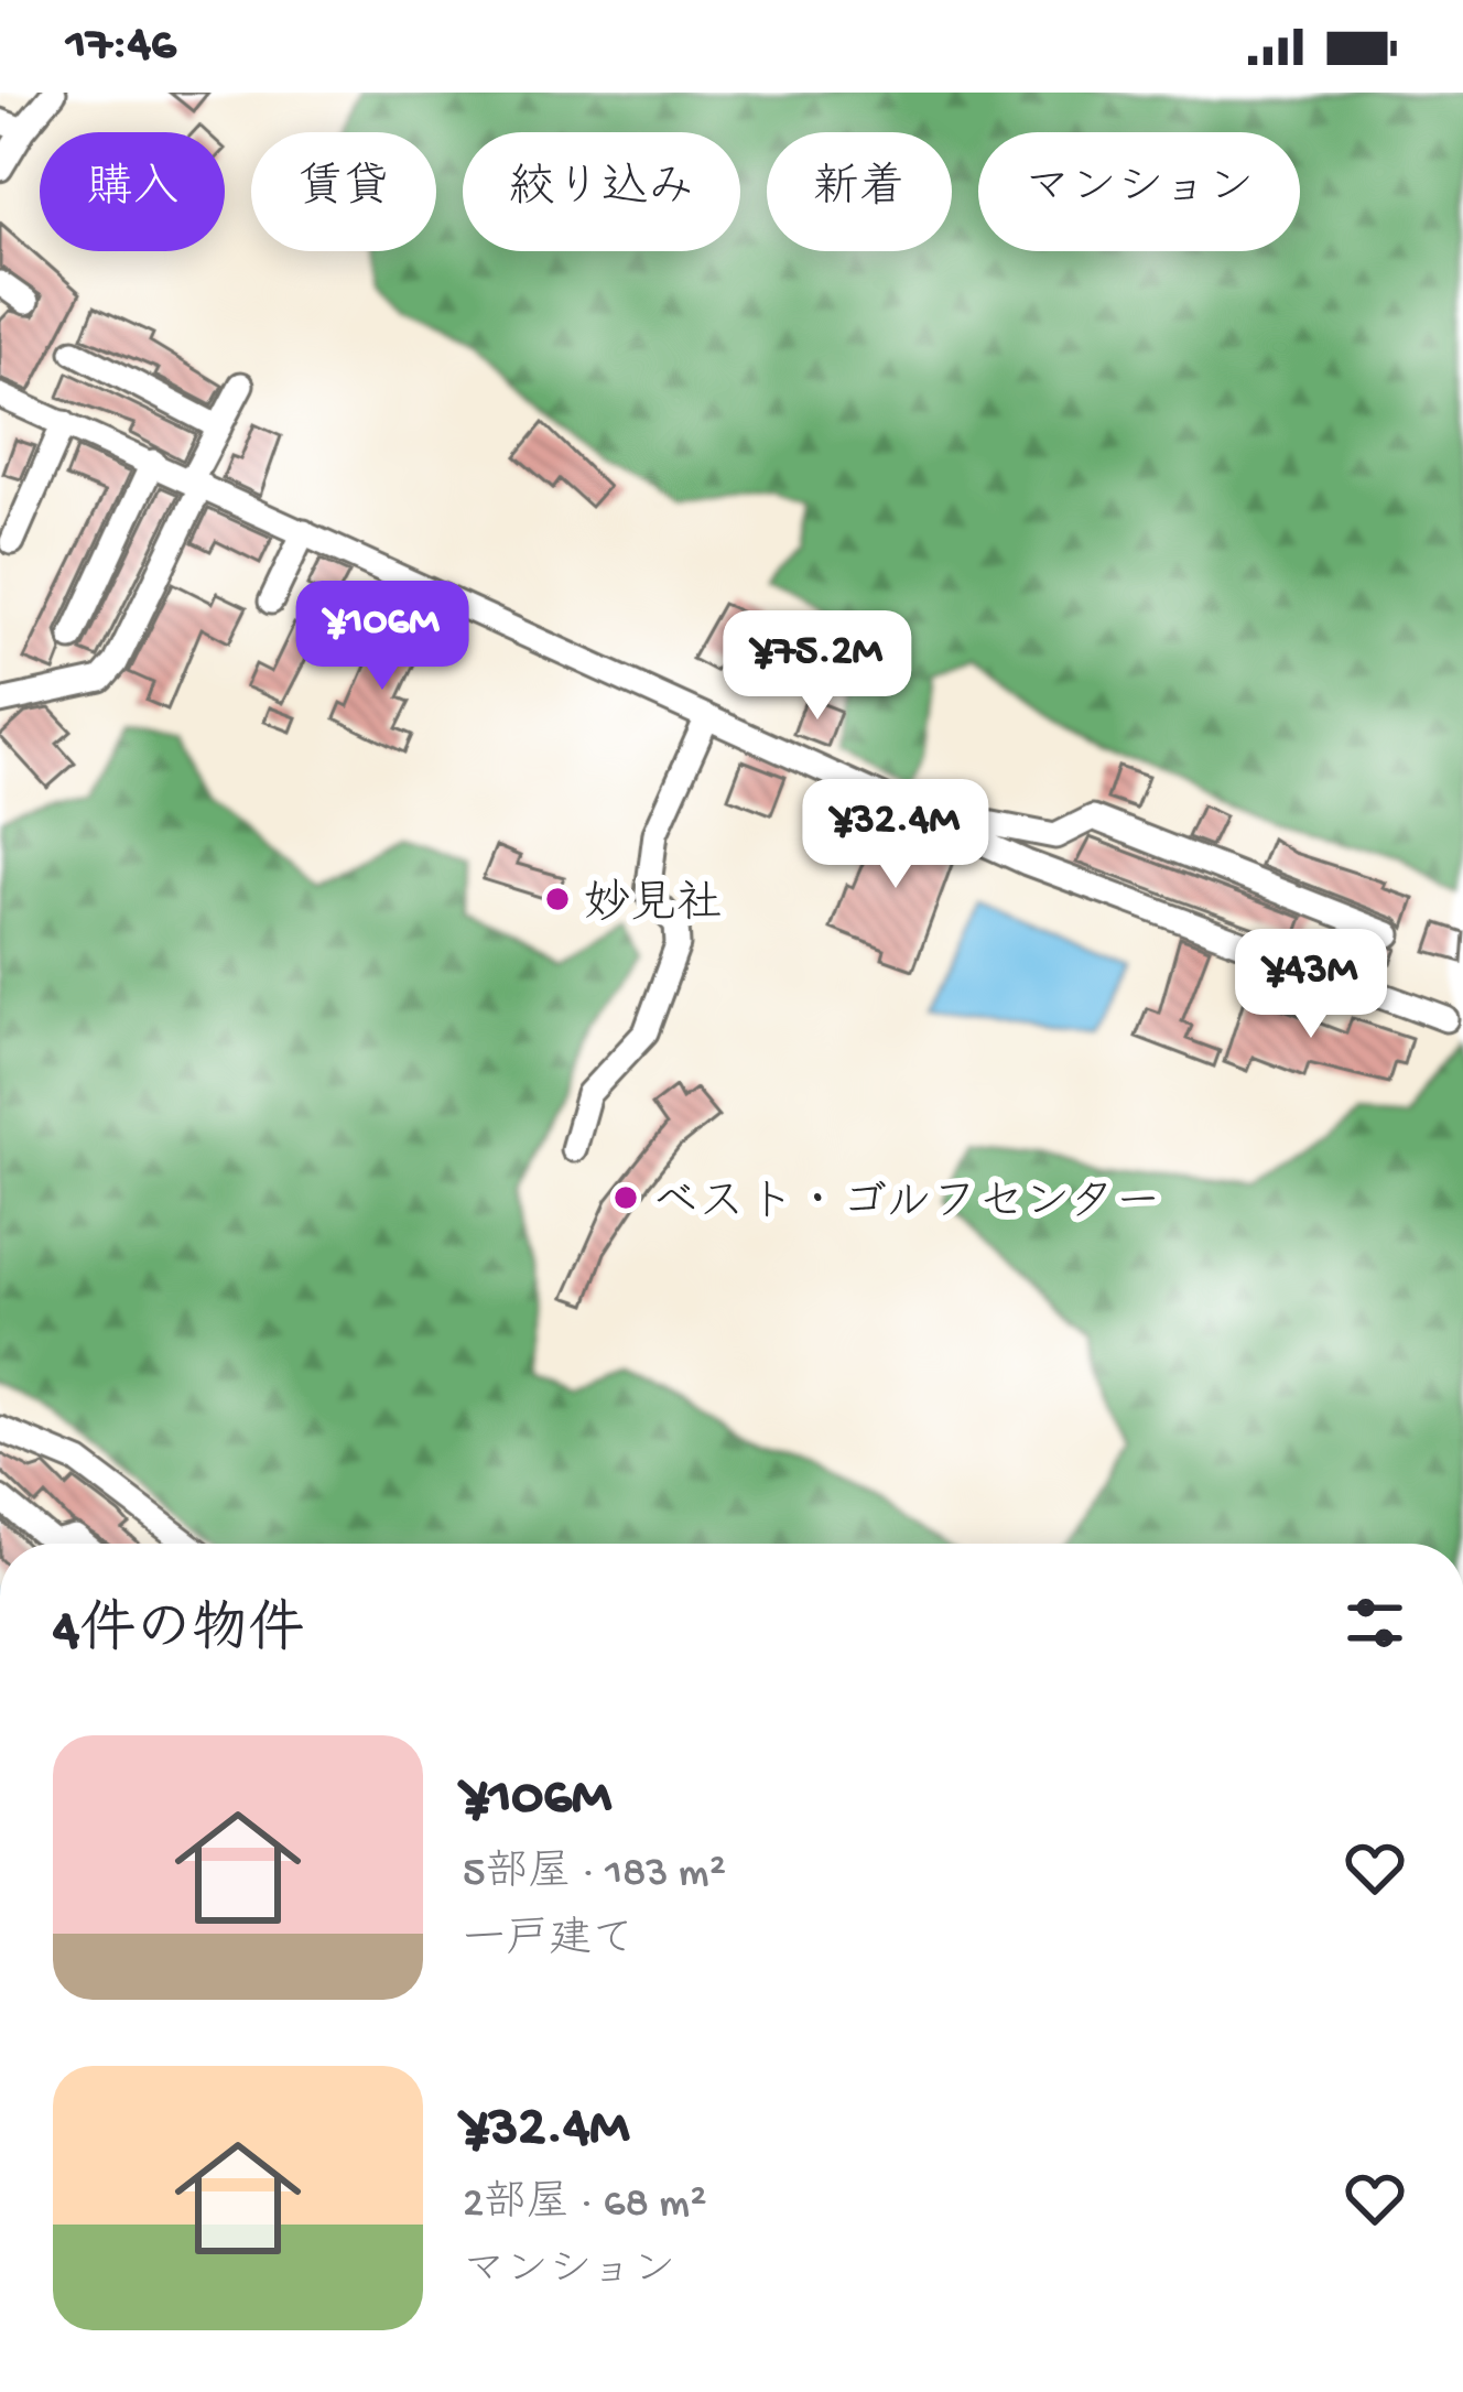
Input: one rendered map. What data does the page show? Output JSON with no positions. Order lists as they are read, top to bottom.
{
  "places": ["妙見社", "ベスト・ゴルフセンター"],
  "page": {
    "status": "17:46",
    "chip": [
      "購入",
      "賃貸",
      "絞り込み",
      "新着",
      "マンション"
    ],
    "price": [
      "¥106M",
      "¥75.2M",
      "¥32.4M",
      "¥43M"
    ],
    "heading": "4件の物件",
    "list": [
      {
        "name": "¥106M",
        "note": "5部屋 · 183 m² · 一戸建て"
      },
      {
        "name": "¥32.4M",
        "note": "2部屋 · 68 m² · マンション"
      }
    ]
  }
}
